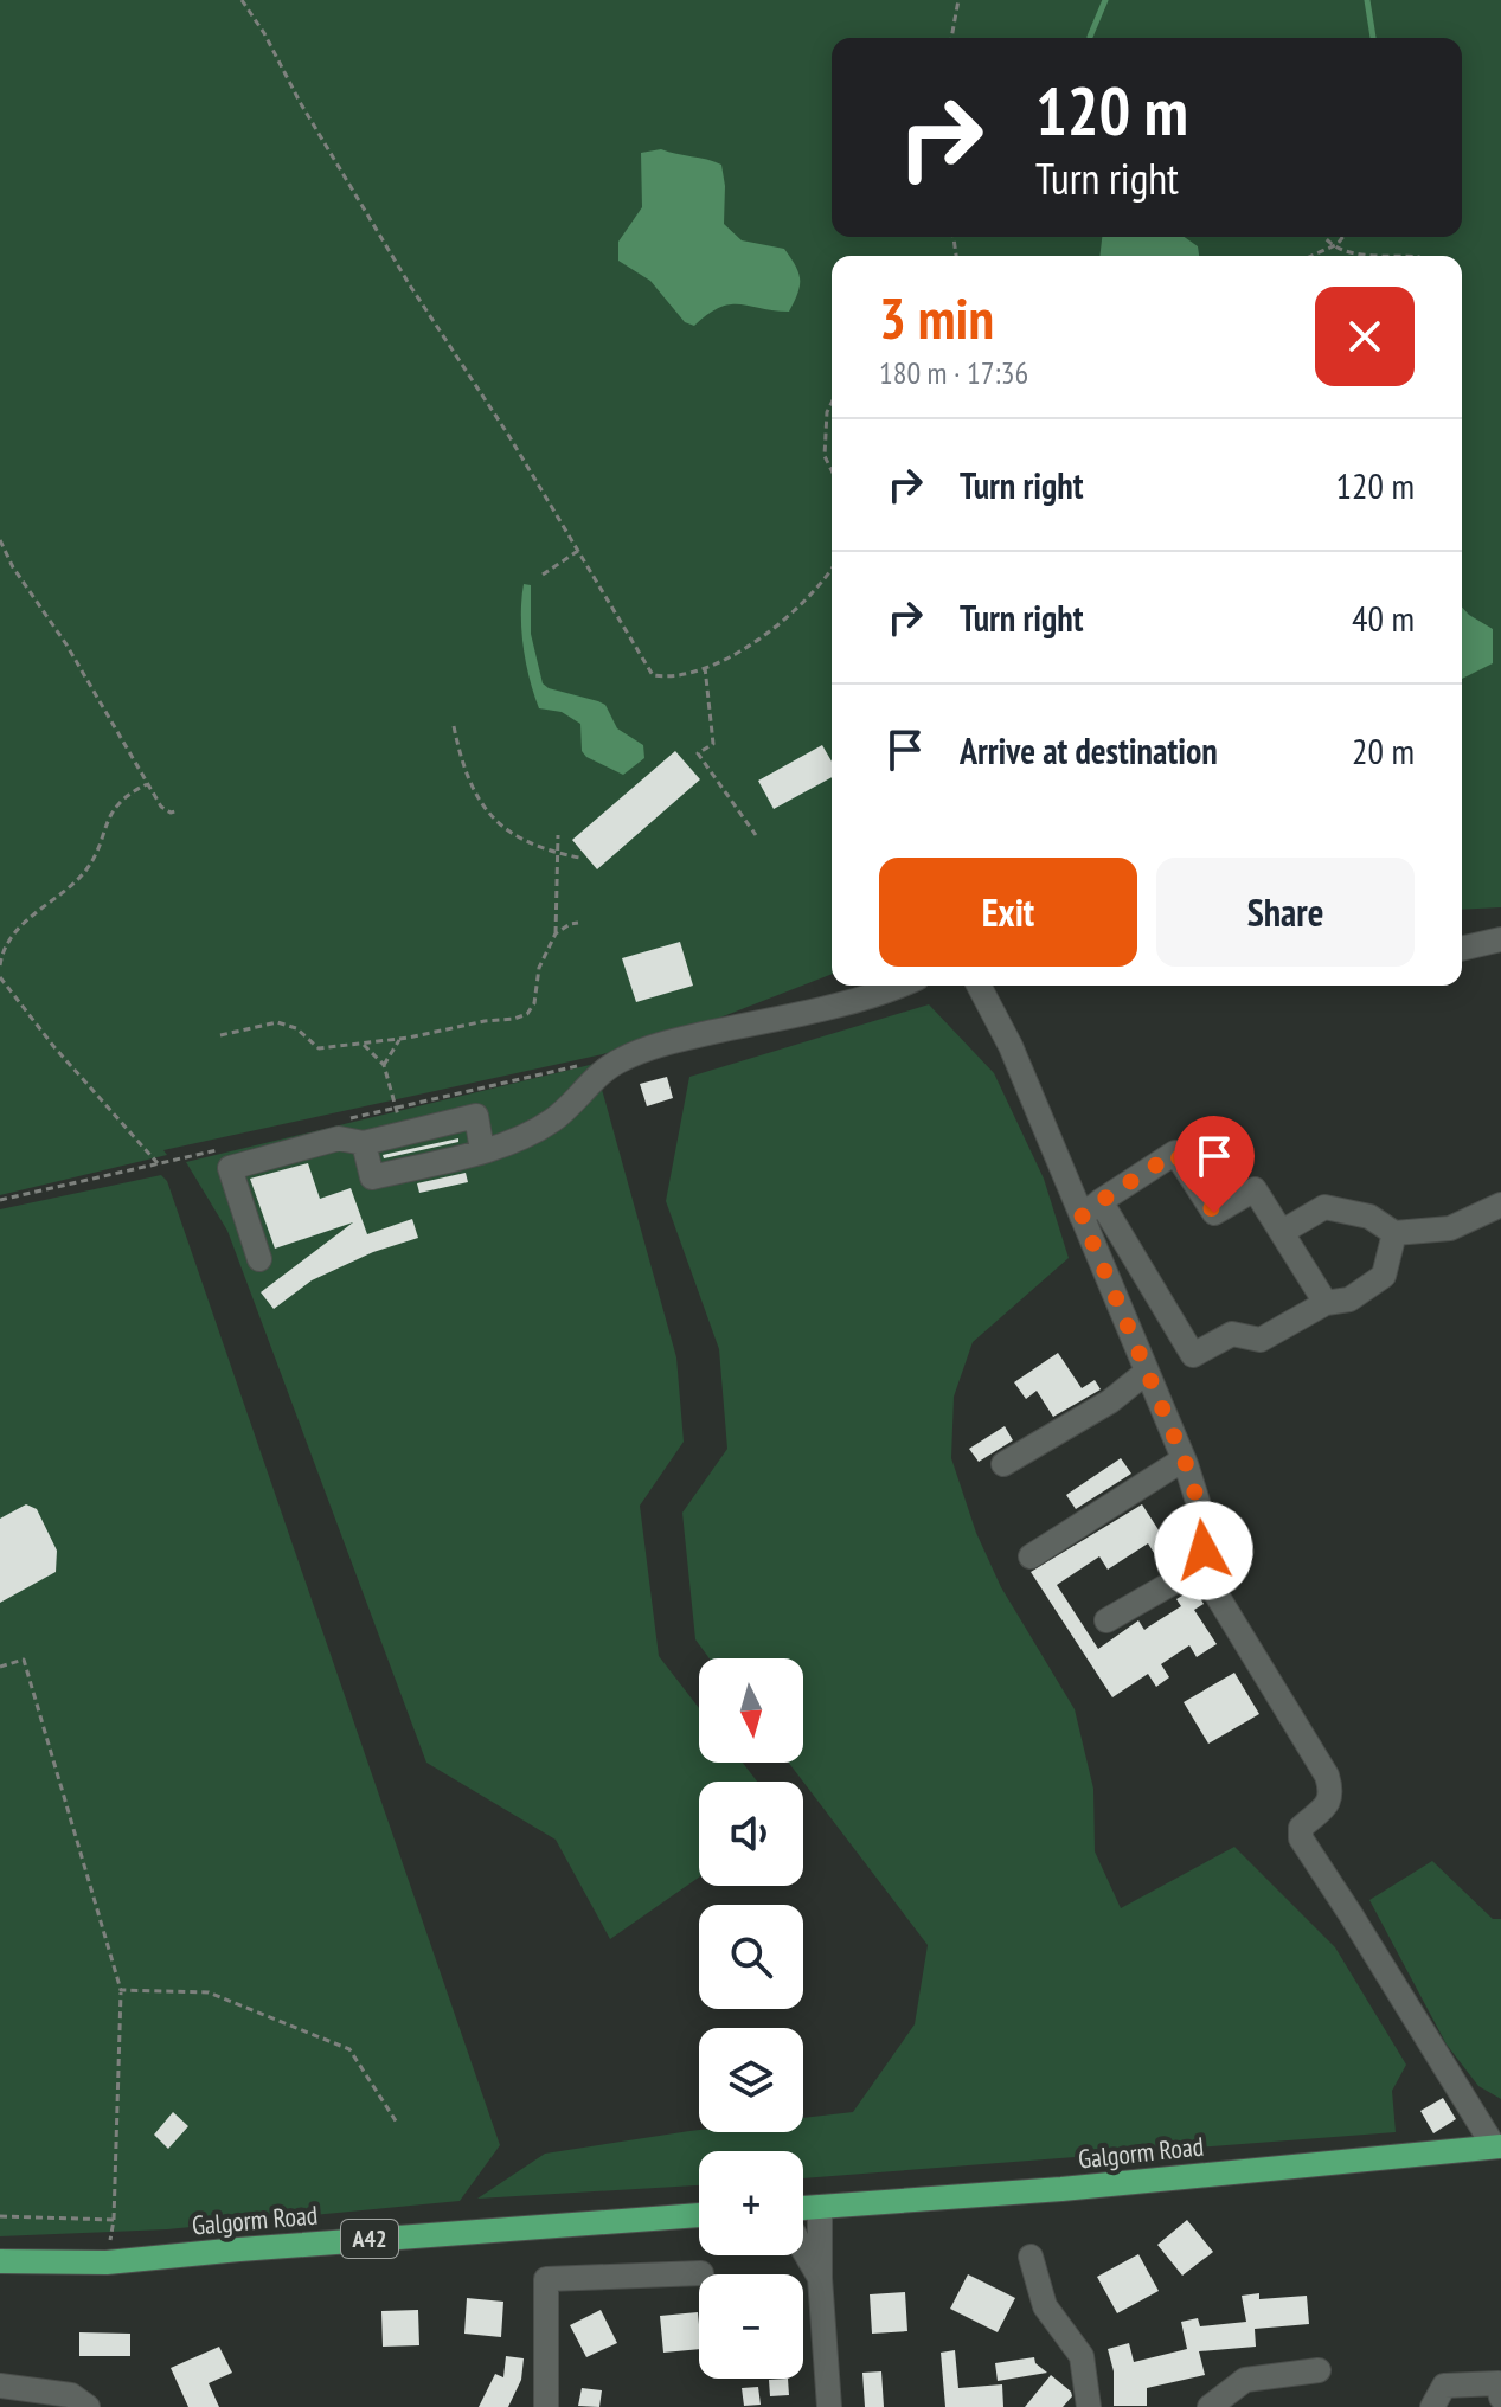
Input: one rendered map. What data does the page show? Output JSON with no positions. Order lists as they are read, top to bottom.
{
  "streets": {
    "main road": ["Galgorm Road", "A42"]
  },
  "north": "bottom",
  "page": {
    "turn": ["120 m", "Turn right"],
    "heading": ["3 min", "180 m · 17:36"],
    "list": [
      {
        "name": "Turn right",
        "value": "120 m"
      },
      {
        "name": "Turn right",
        "value": "40 m"
      },
      {
        "name": "Arrive at destination",
        "value": "20 m"
      }
    ],
    "buttons": ["Exit", "Share"],
    "map_buttons": ["+", "−"]
  }
}
